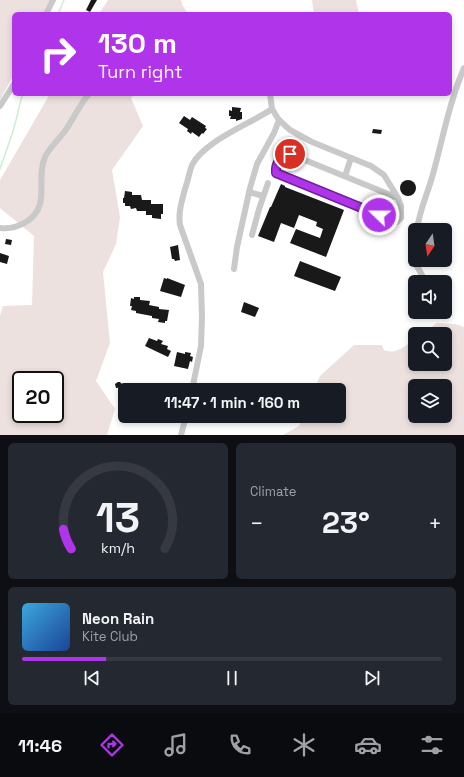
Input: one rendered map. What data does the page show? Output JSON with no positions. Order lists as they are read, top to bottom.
{
  "north": "bottom",
  "page": {
    "turn": ["130 m", "Turn right"],
    "limit": "20",
    "trip": "11:47 · 1 min · 160 m",
    "tile": "Climate",
    "heat": ["−", "23°", "+"],
    "song": ["Neon Rain", "Kite Club"],
    "tabs": "11:46",
    "gauge": ["13", "km/h"]
  }
}
